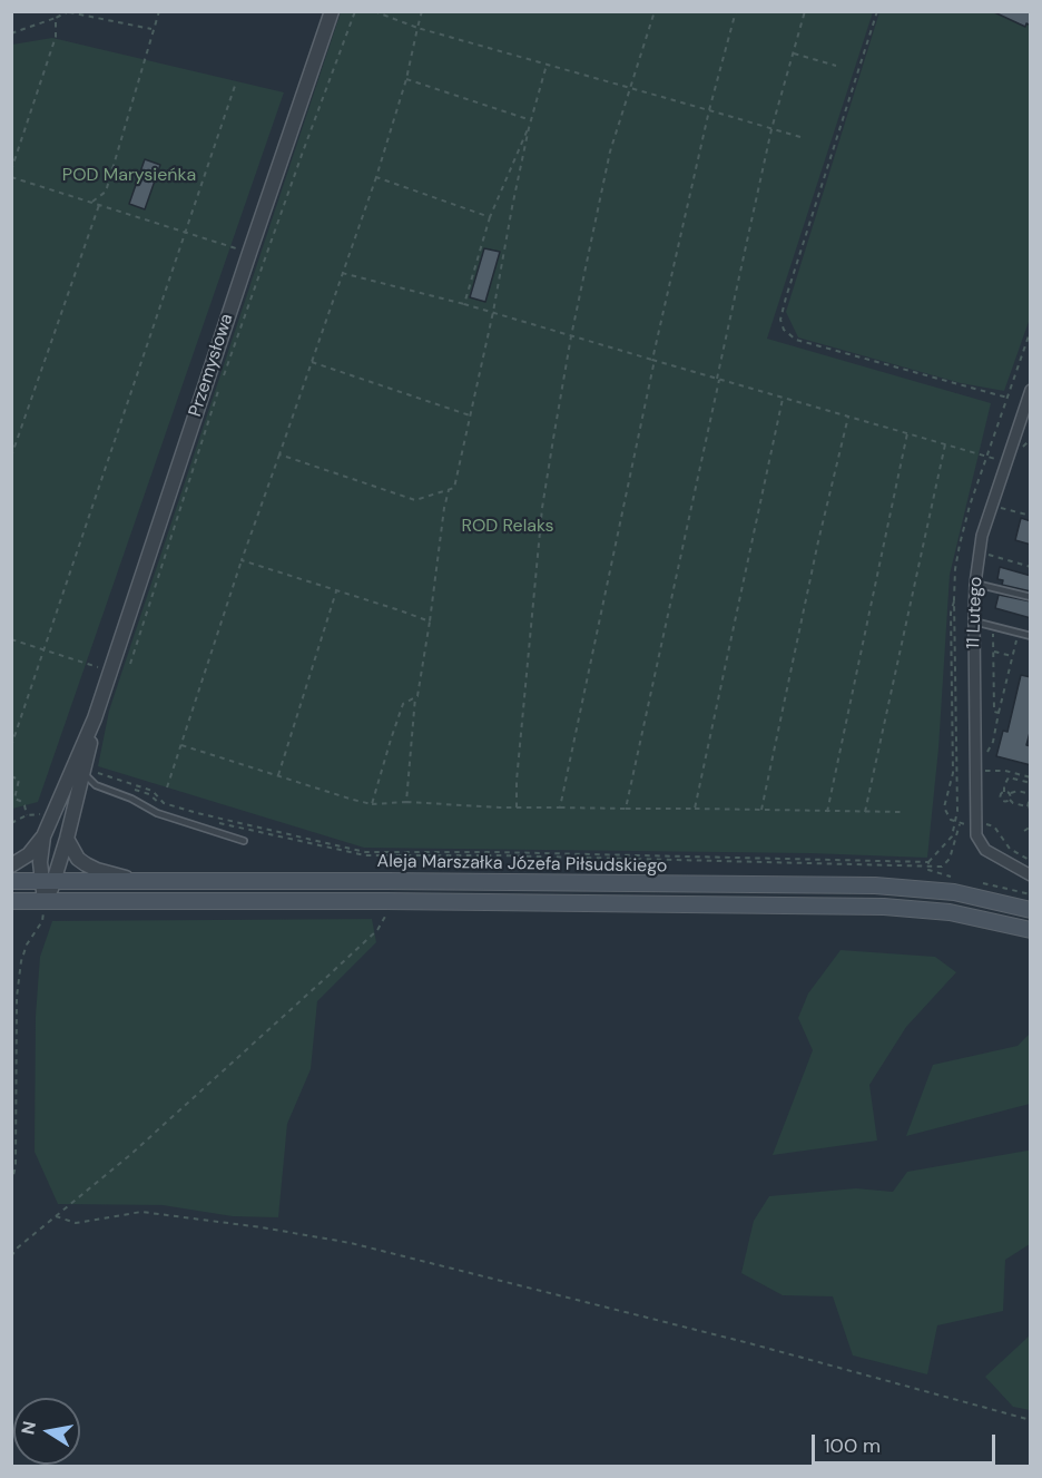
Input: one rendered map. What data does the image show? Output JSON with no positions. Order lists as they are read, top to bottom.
{
  "streets": {
    "main road": ["Aleja Marszałka Józefa Piłsudskiego"],
    "street": ["Przemysłowa", "11 Lutego"]
  },
  "crossings": [
    ["Przemysłowa", "Aleja Marszałka Józefa Piłsudskiego"]
  ],
  "parks": ["POD Marysieńka", "ROD Relaks"],
  "scale_bar": "100 m",
  "north": "left"
}
